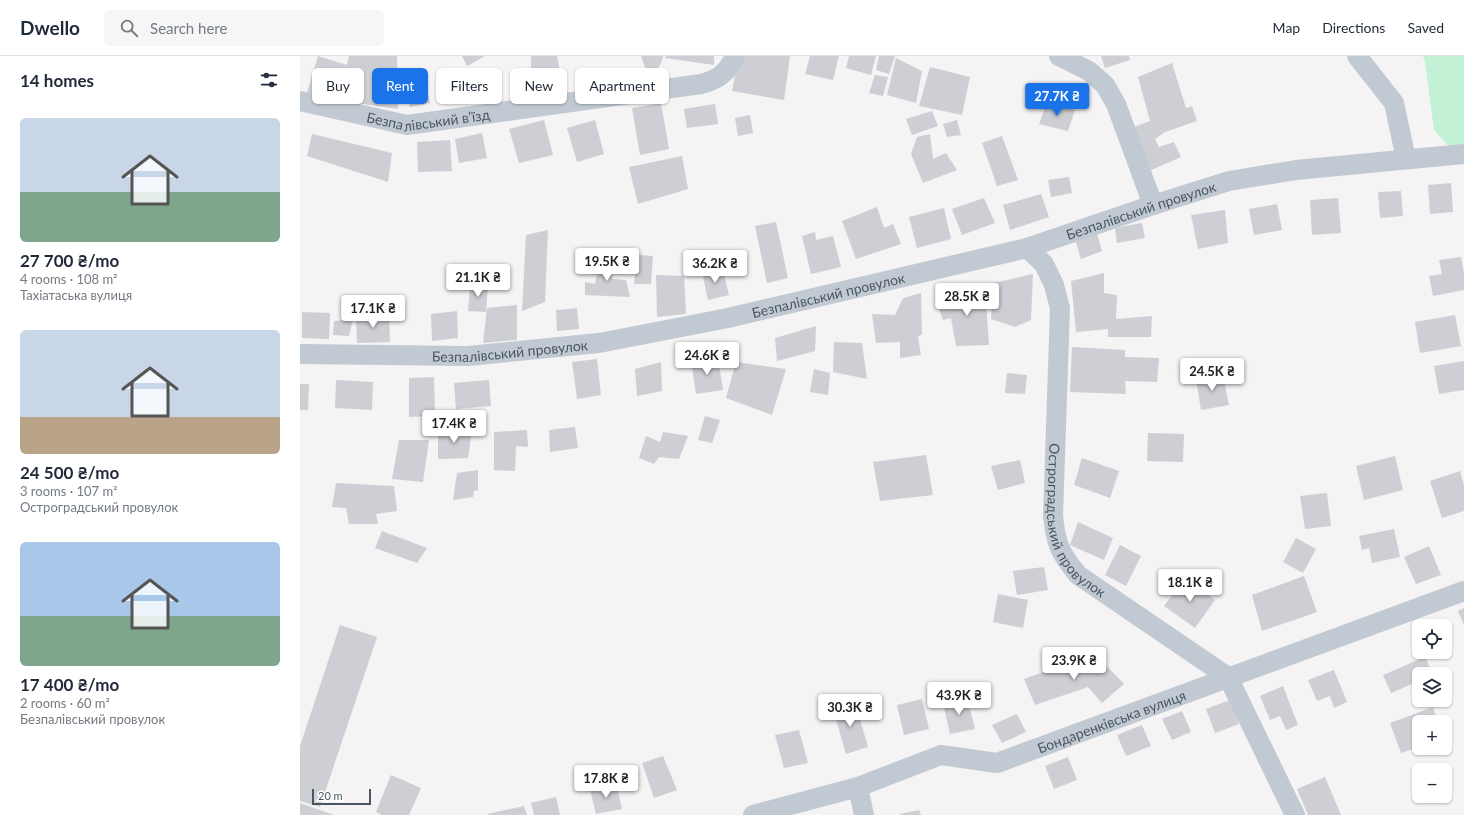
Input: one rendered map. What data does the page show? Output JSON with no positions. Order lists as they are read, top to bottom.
{
  "streets": {
    "street": [
      "Безпалівський в’їзд",
      "Безпалівський провулок",
      "Остроградський провулок",
      "Бондаренківська вулиця"
    ]
  },
  "crossings": [
    ["Безпалівський провулок", "Остроградський провулок"],
    ["Остроградський провулок", "Бондаренківська вулиця"]
  ],
  "scale_bar": "20 m",
  "page": {
    "header": "Dwello",
    "search": "Search here",
    "nav": ["Map", "Directions", "Saved"],
    "heading": "14 homes",
    "chip": [
      "Buy",
      "Rent",
      "Filters",
      "New",
      "Apartment"
    ],
    "price": [
      "27.7K ₴",
      "19.5K ₴",
      "36.2K ₴",
      "21.1K ₴",
      "28.5K ₴",
      "17.1K ₴",
      "24.6K ₴",
      "24.5K ₴",
      "17.4K ₴",
      "18.1K ₴",
      "23.9K ₴",
      "43.9K ₴",
      "30.3K ₴",
      "17.8K ₴"
    ],
    "list": [
      {
        "name": "27 700 ₴/mo",
        "note": "4 rooms · 108 m² · Тахіатаська вулиця"
      },
      {
        "name": "24 500 ₴/mo",
        "note": "3 rooms · 107 m² · Остроградський провулок"
      },
      {
        "name": "17 400 ₴/mo",
        "note": "2 rooms · 60 m² · Безпалівський провулок"
      }
    ],
    "map_buttons": ["+", "−"],
    "scale": "20 m"
  }
}
